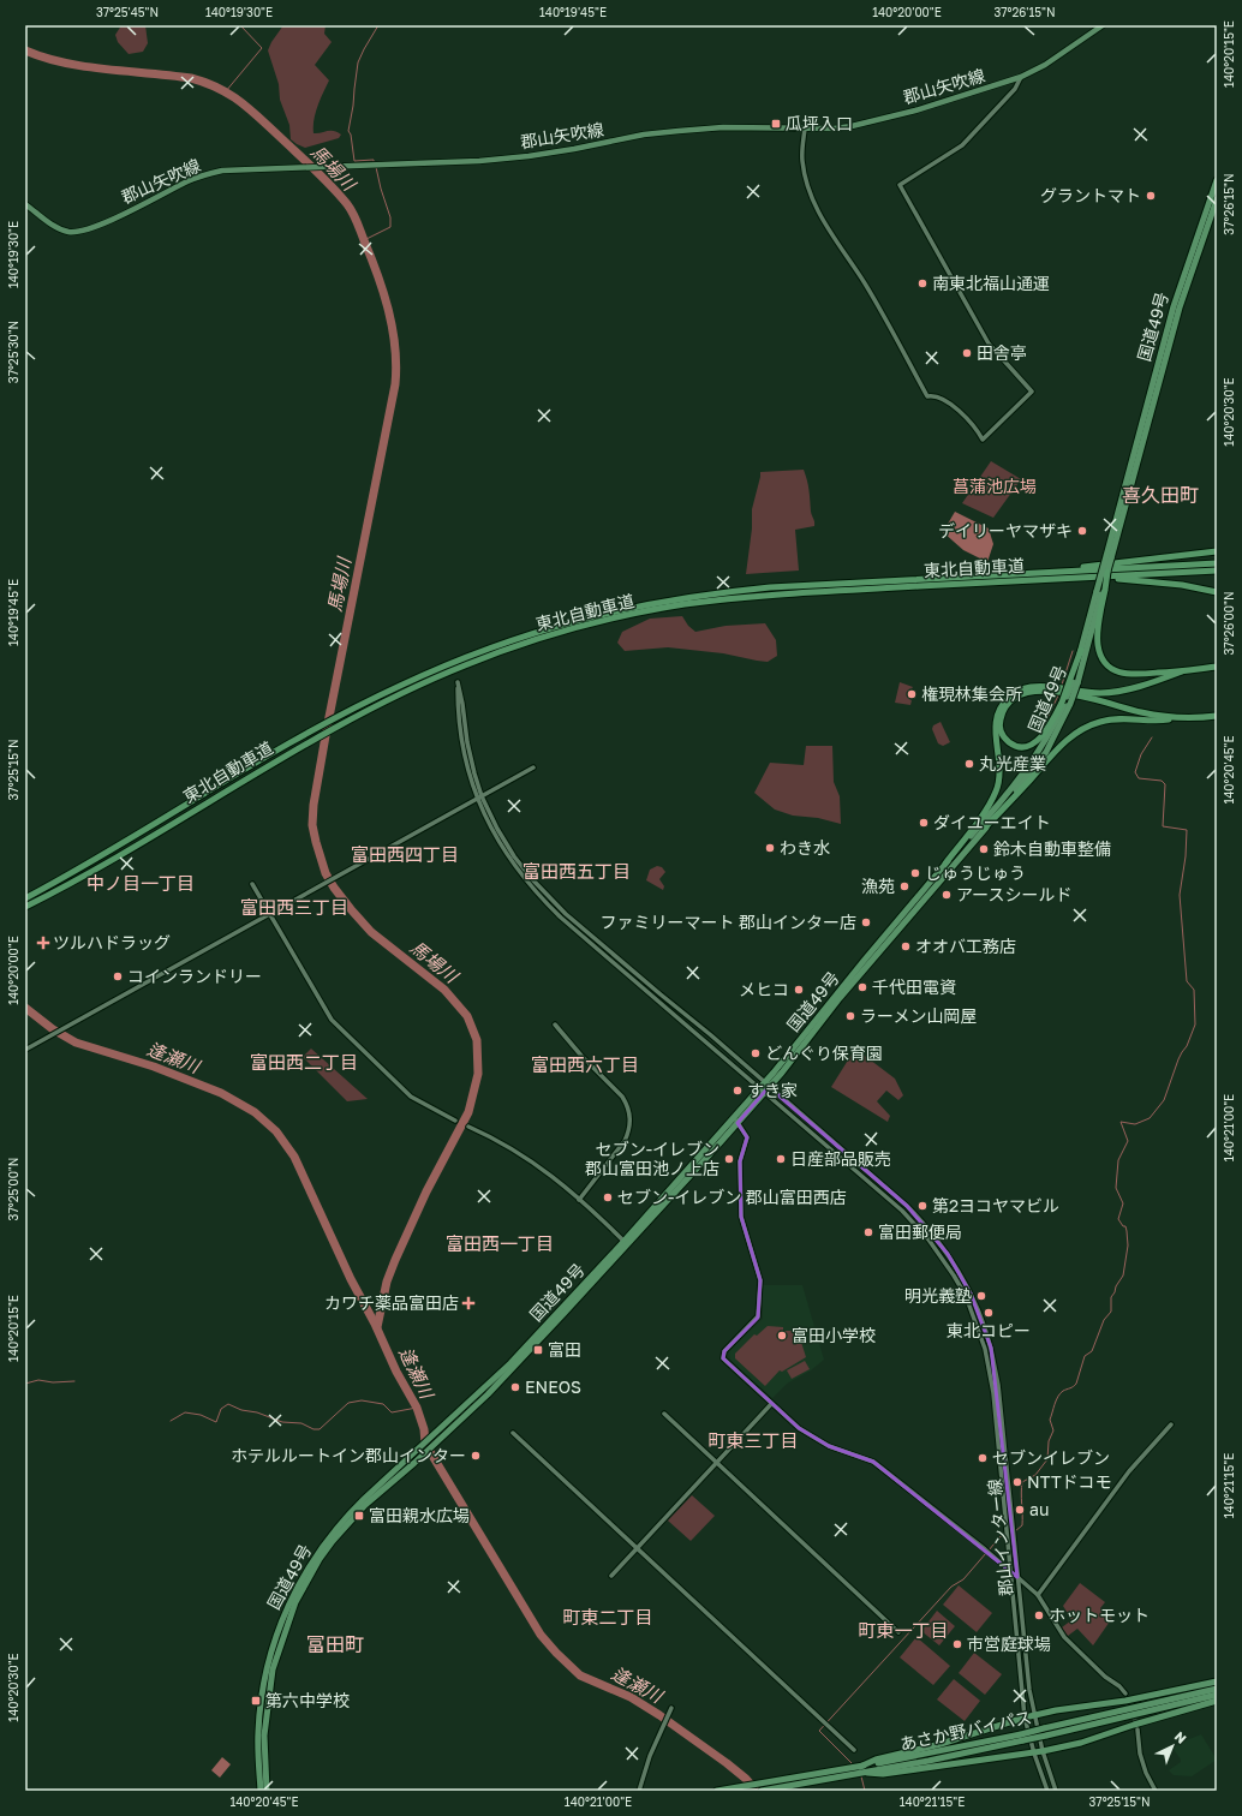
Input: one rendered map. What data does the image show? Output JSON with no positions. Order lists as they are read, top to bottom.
{
  "streets": {
    "highway": ["国道49号", "東北自動車道", "あさか野バイパス"],
    "main road": ["郡山矢吹線"],
    "street": ["郡山インター線"]
  },
  "crossings": [
    ["国道49号", "郡山インター線"]
  ],
  "districts": [
    "喜久田町",
    "富田西四丁目",
    "富田西五丁目",
    "中ノ目一丁目",
    "富田西三丁目",
    "富田西二丁目",
    "富田西六丁目",
    "富田西一丁目",
    "町東三丁目",
    "町東二丁目",
    "町東一丁目",
    "富田町"
  ],
  "water": ["馬場川", "逢瀬川"],
  "parks": ["菖蒲池広場"],
  "places": {
    "transit": [
      "瓜坪入口",
      "富田",
      "富田親水広場",
      "第六中学校"
    ],
    "other": [
      "グラントマト",
      "南東北福山通運",
      "田舎亭",
      "デイリーヤマザキ",
      "権現林集会所",
      "丸光産業",
      "ダイユーエイト",
      "わき水",
      "鈴木自動車整備",
      "じゅうじゅう",
      "漁苑",
      "アースシールド",
      "ファミリーマート 郡山インター店",
      "オオバ工務店",
      "コインランドリー",
      "千代田電資",
      "メヒコ",
      "ラーメン山岡屋",
      "どんぐり保育園",
      "すき家",
      "セブン-イレブン 郡山富田池ノ上店",
      "日産部品販売",
      "セブン-イレブン 郡山富田西店",
      "第2ヨコヤマビル",
      "富田郵便局",
      "明光義塾",
      "東北コピー",
      "富田小学校",
      "ENEOS",
      "ホテルルートイン郡山インター",
      "セブンイレブン",
      "NTTドコモ",
      "au",
      "ホットモット",
      "市営庭球場"
    ],
    "health": ["ツルハドラッグ", "カワチ薬品富田店"]
  },
  "north": "top right",
  "coordinates": [
    "37°25'45\"N",
    "140°19'30\"E",
    "140°19'45\"E",
    "140°20'00\"E",
    "37°26'15\"N",
    "140°20'15\"E",
    "37°25'30\"N",
    "140°20'30\"E",
    "37°26'00\"N",
    "140°20'45\"E",
    "37°25'15\"N",
    "140°21'00\"E",
    "37°25'00\"N",
    "140°21'15\"E"
  ]
}
